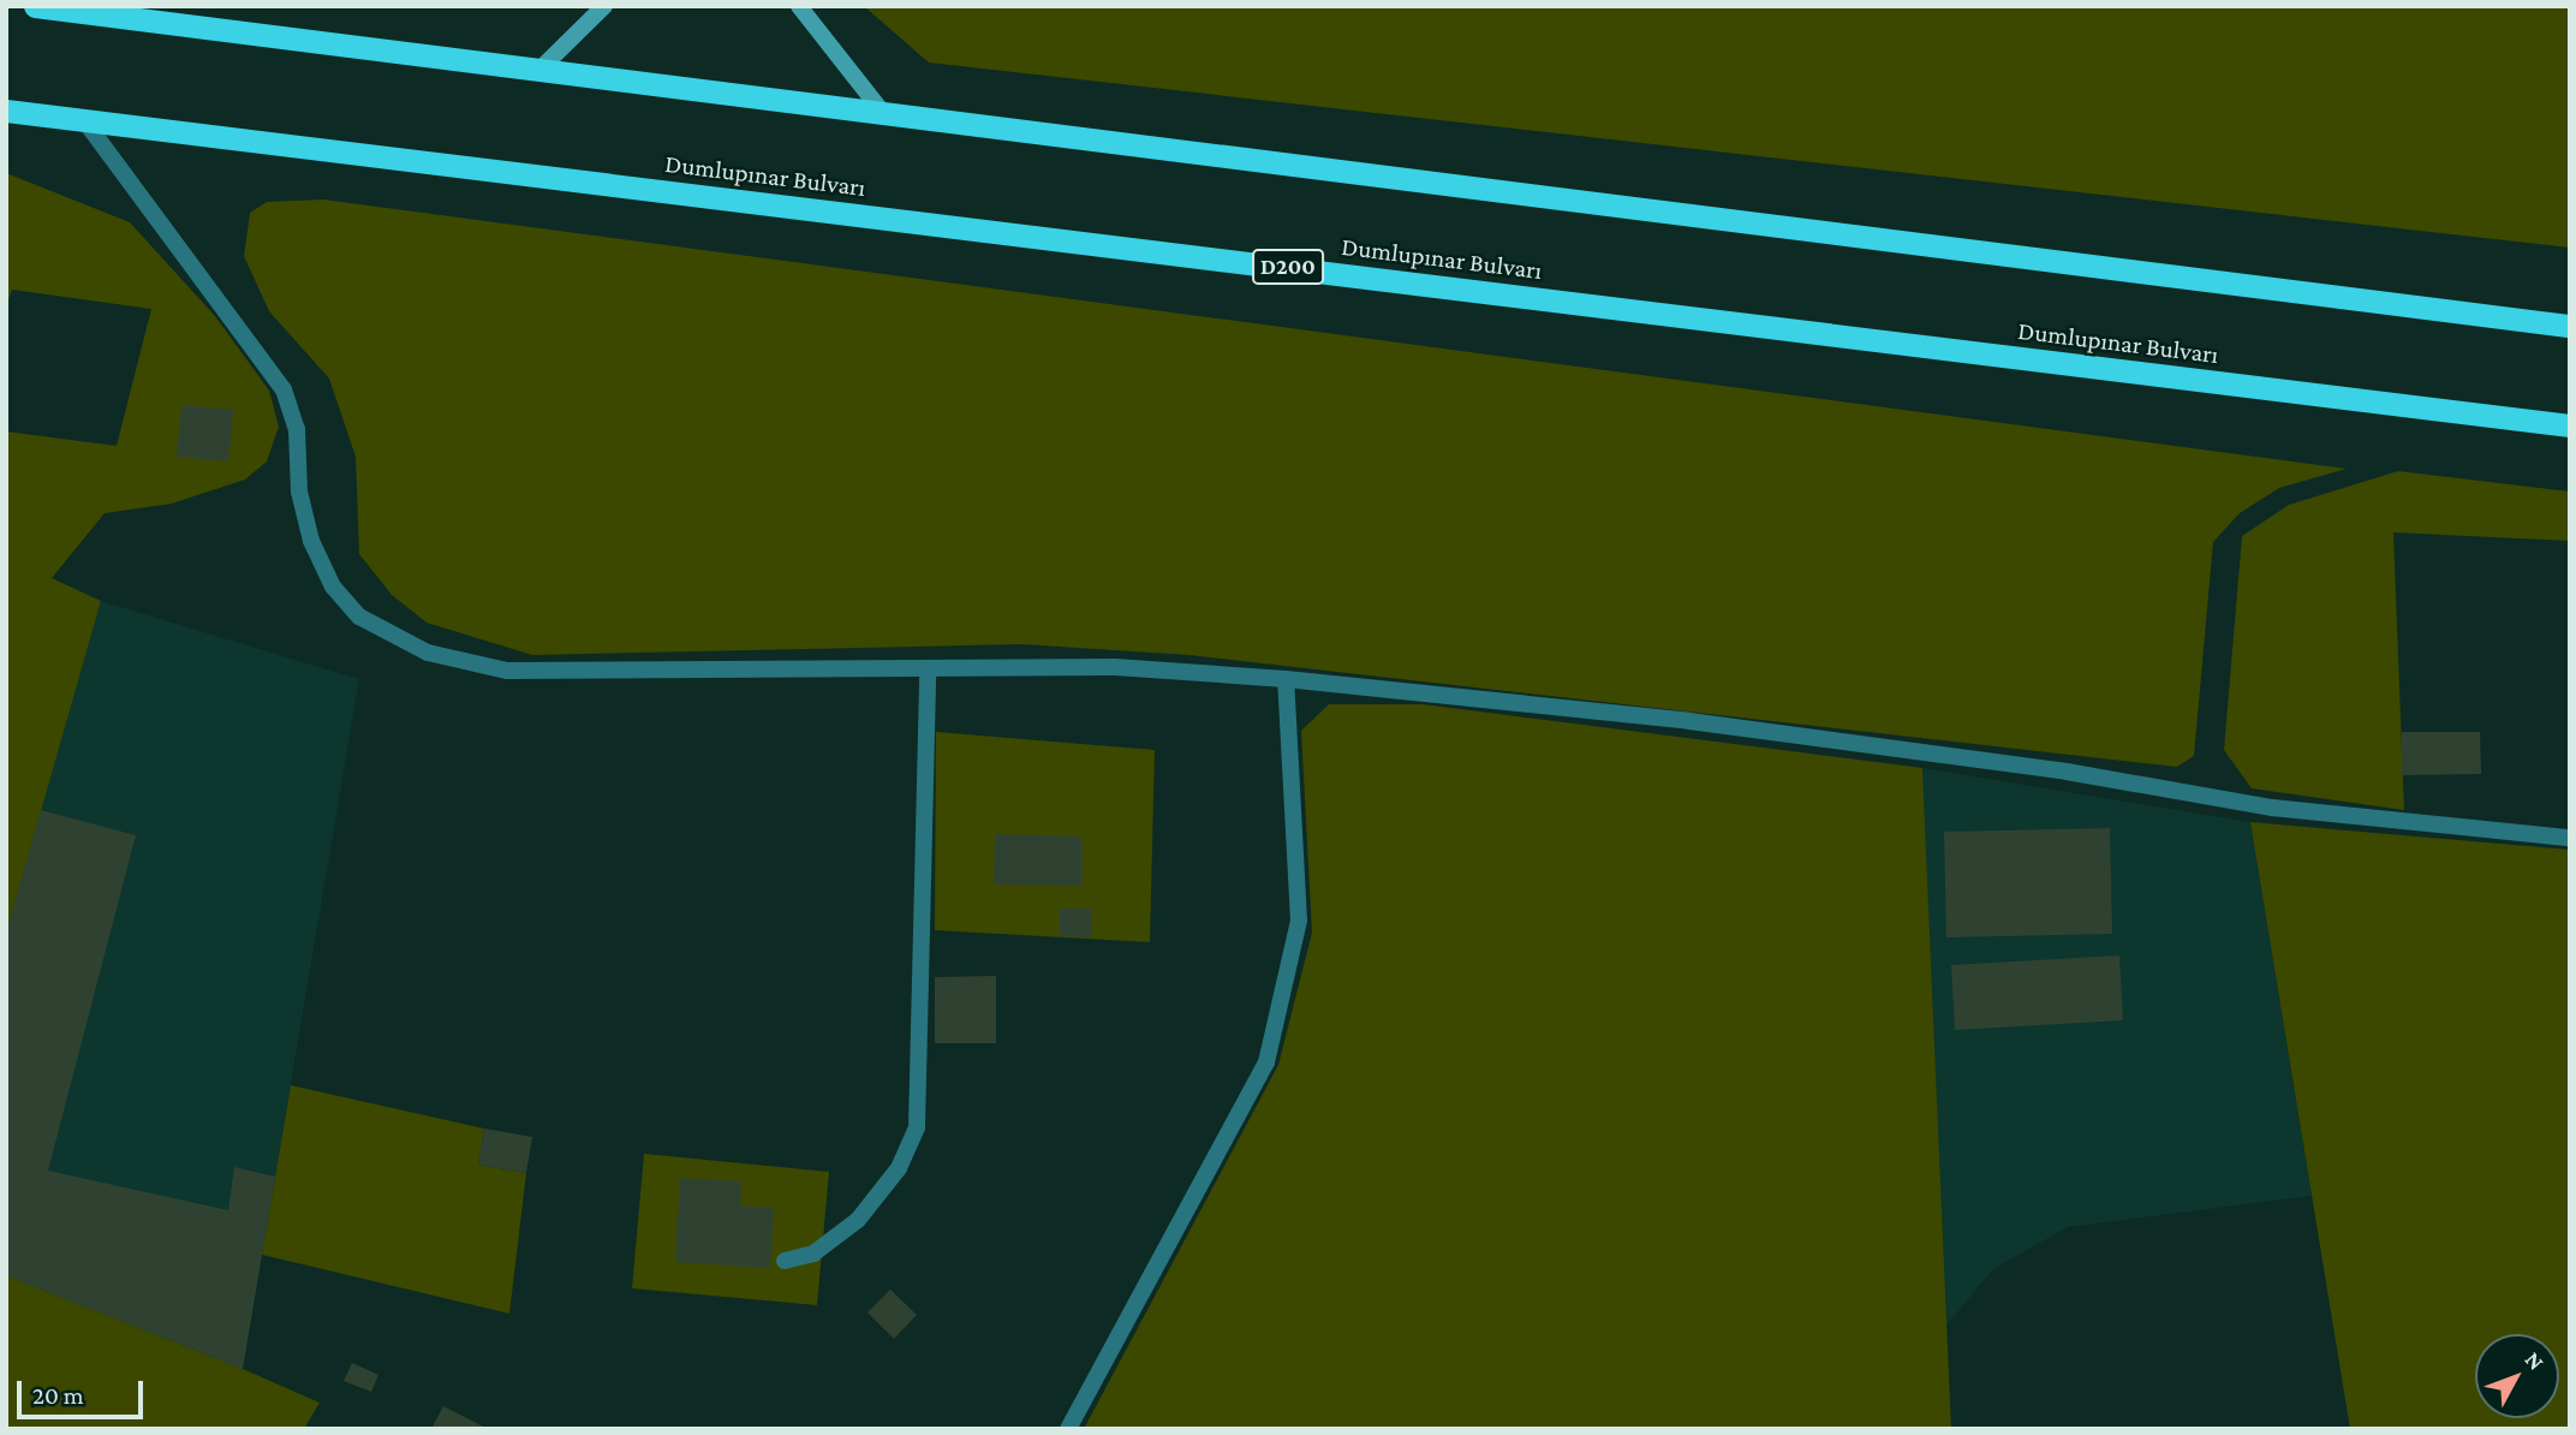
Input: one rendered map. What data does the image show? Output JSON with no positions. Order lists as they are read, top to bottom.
{
  "streets": {
    "highway": ["Dumlupınar Bulvarı", "D200"]
  },
  "scale_bar": "20 m",
  "north": "top right"
}
